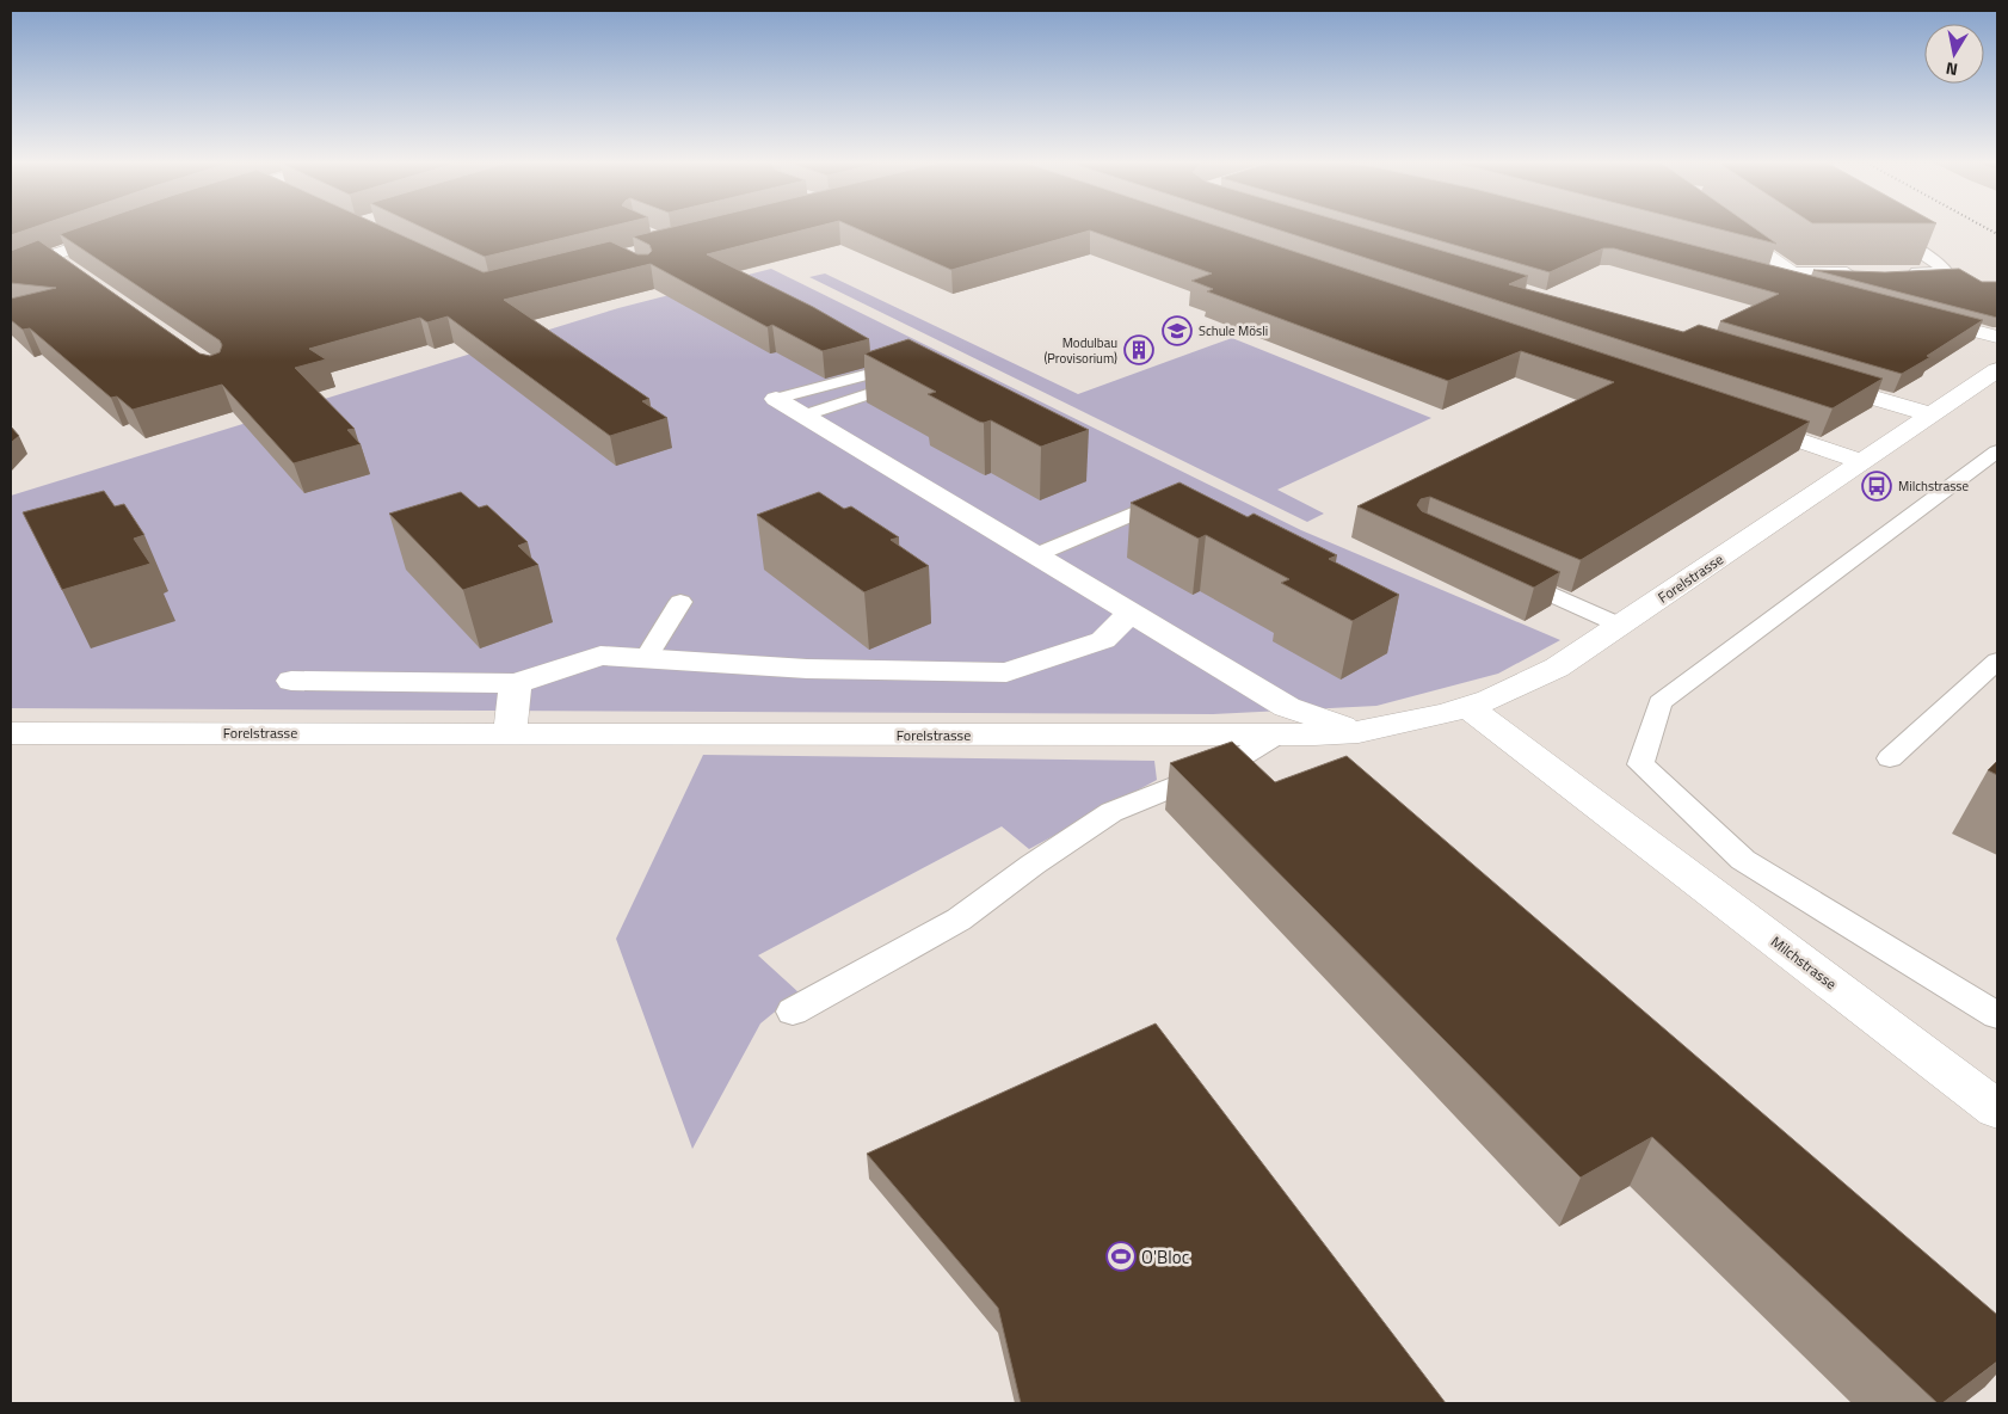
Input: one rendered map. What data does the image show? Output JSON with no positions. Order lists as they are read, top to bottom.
{
  "streets": {
    "street": ["Forelstrasse", "Milchstrasse"]
  },
  "crossings": [
    ["Forelstrasse", "Milchstrasse"]
  ],
  "places": {
    "school or university": ["Schule Mösli"],
    "building": ["Modulbau (Provisorium)"],
    "bus stop": ["Milchstrasse"],
    "sports": ["O'Bloc"]
  },
  "north": "bottom"
}
